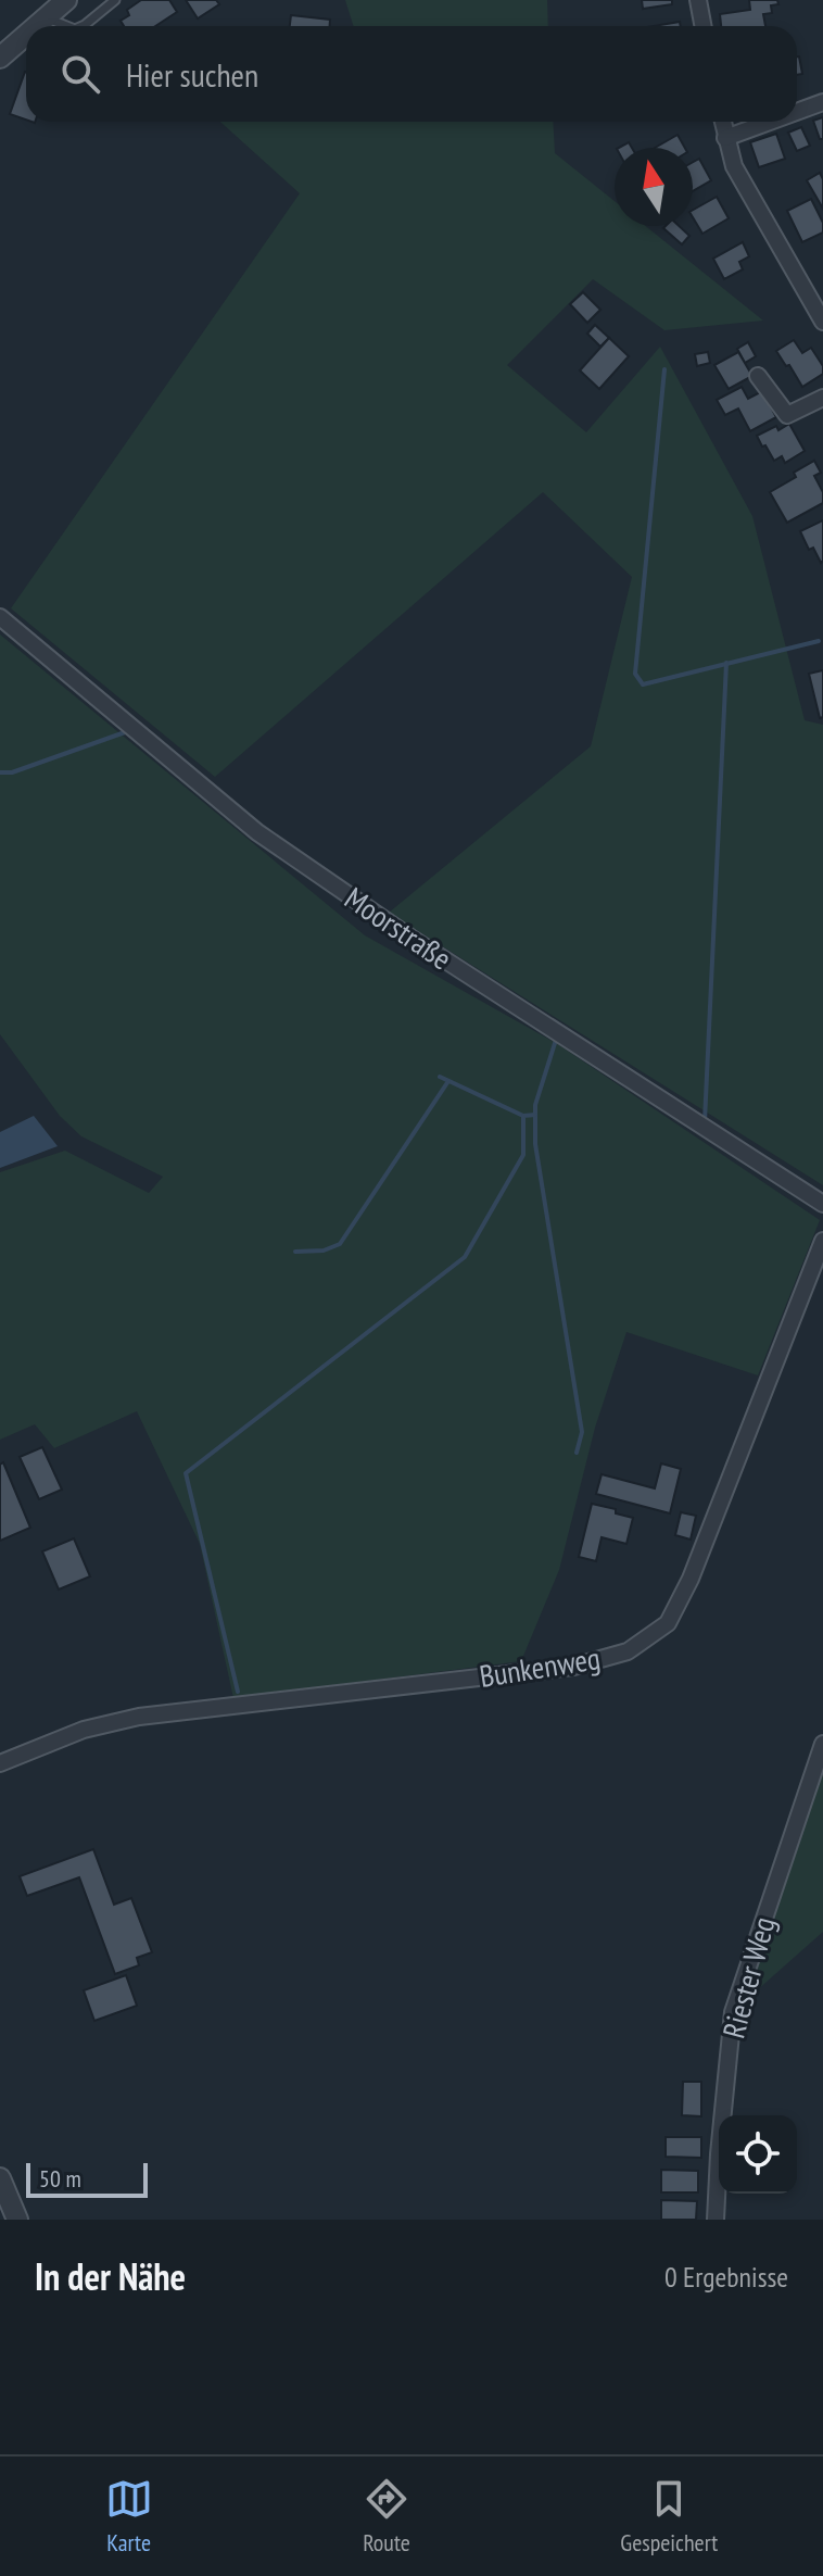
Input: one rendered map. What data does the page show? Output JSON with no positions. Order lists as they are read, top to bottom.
{
  "streets": {
    "street": ["Moorstraße", "Bunkenweg", "Riester Weg"]
  },
  "scale_bar": "50 m",
  "north": "top",
  "page": {
    "search": "Hier suchen",
    "scale": "50 m",
    "heading": ["In der Nähe", "0 Ergebnisse"],
    "nav": ["Karte", "Route", "Gespeichert"]
  }
}
